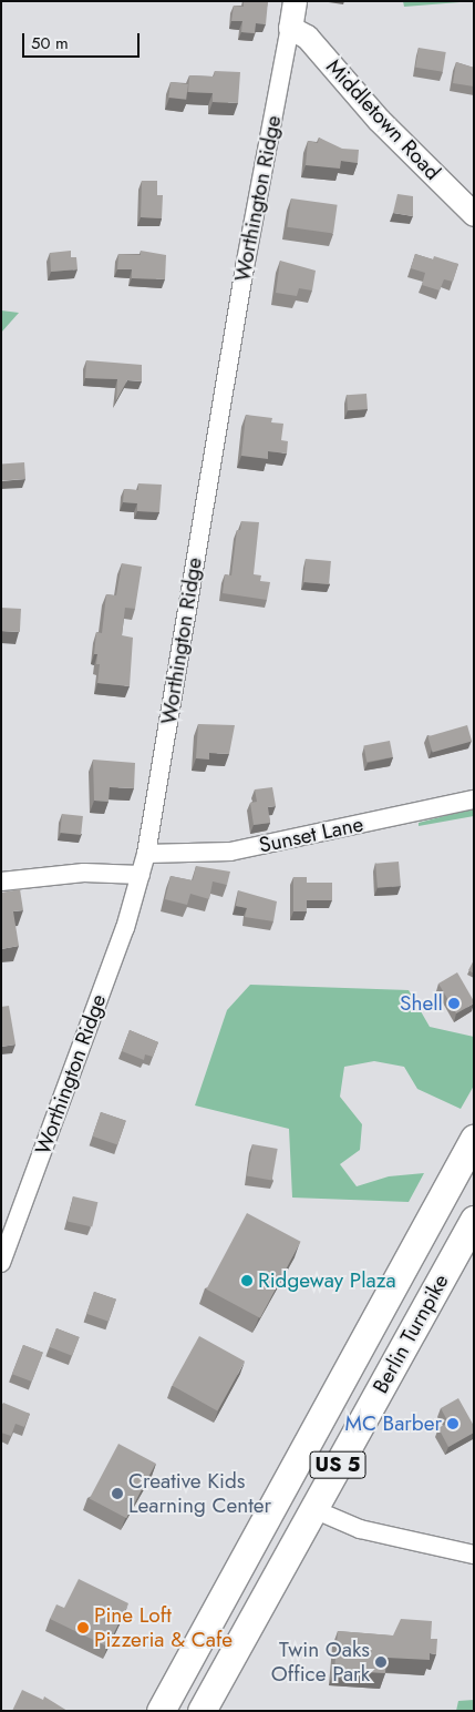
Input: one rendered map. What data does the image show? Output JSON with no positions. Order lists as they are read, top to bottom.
{
  "streets": {
    "highway": ["Berlin Turnpike", "US 5"],
    "main road": ["Middletown Road", "Worthington Ridge"],
    "street": ["Sunset Lane"]
  },
  "crossings": [
    ["Middletown Road", "Worthington Ridge"],
    ["Worthington Ridge", "Sunset Lane"]
  ],
  "places": [
    "Shell",
    "Ridgeway Plaza",
    "MC Barber",
    "Creative Kids Learning Center",
    "Pine Loft Pizzeria & Cafe",
    "Twin Oaks Office Park"
  ],
  "scale_bar": "50 m"
}
